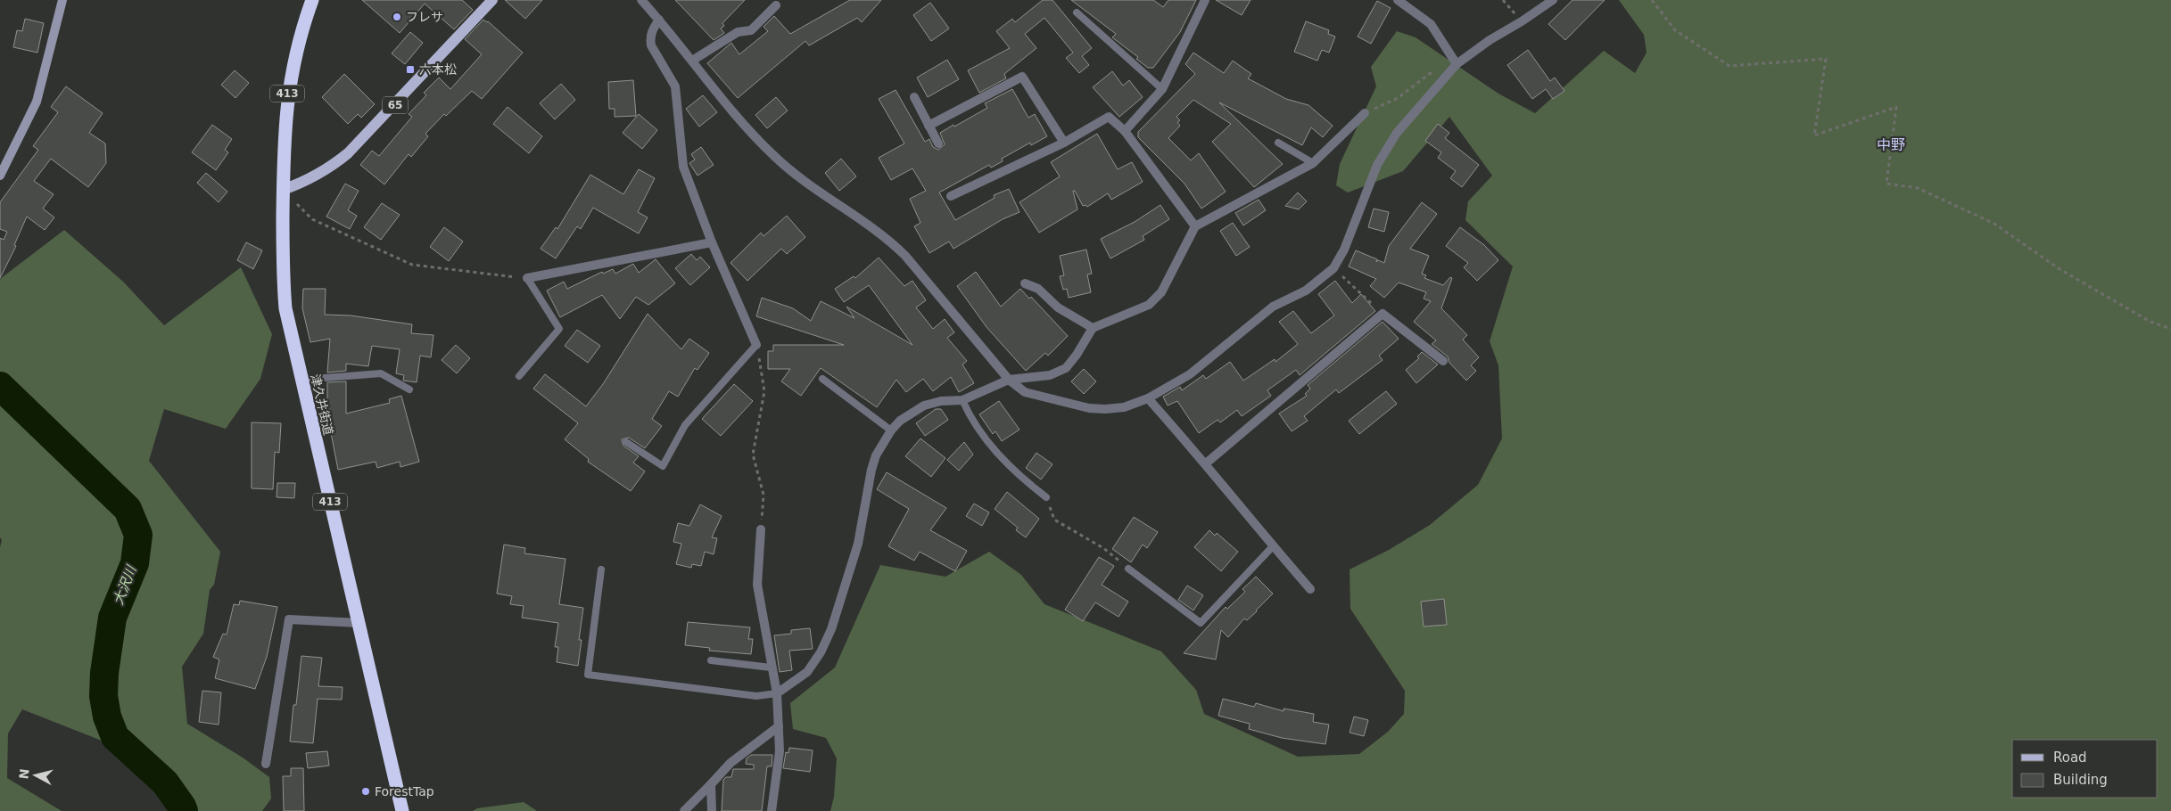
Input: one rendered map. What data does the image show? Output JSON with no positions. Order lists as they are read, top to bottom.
{
  "streets": {
    "highway": ["413", "津久井街道"],
    "main road": ["65"]
  },
  "crossings": [
    ["65", "津久井街道"]
  ],
  "districts": ["中野"],
  "water": ["大沢川"],
  "places": {
    "other": ["フレサ", "ForestTap"],
    "transit": ["六本松"]
  },
  "legend": ["Road", "Building"],
  "north": "left"
}
